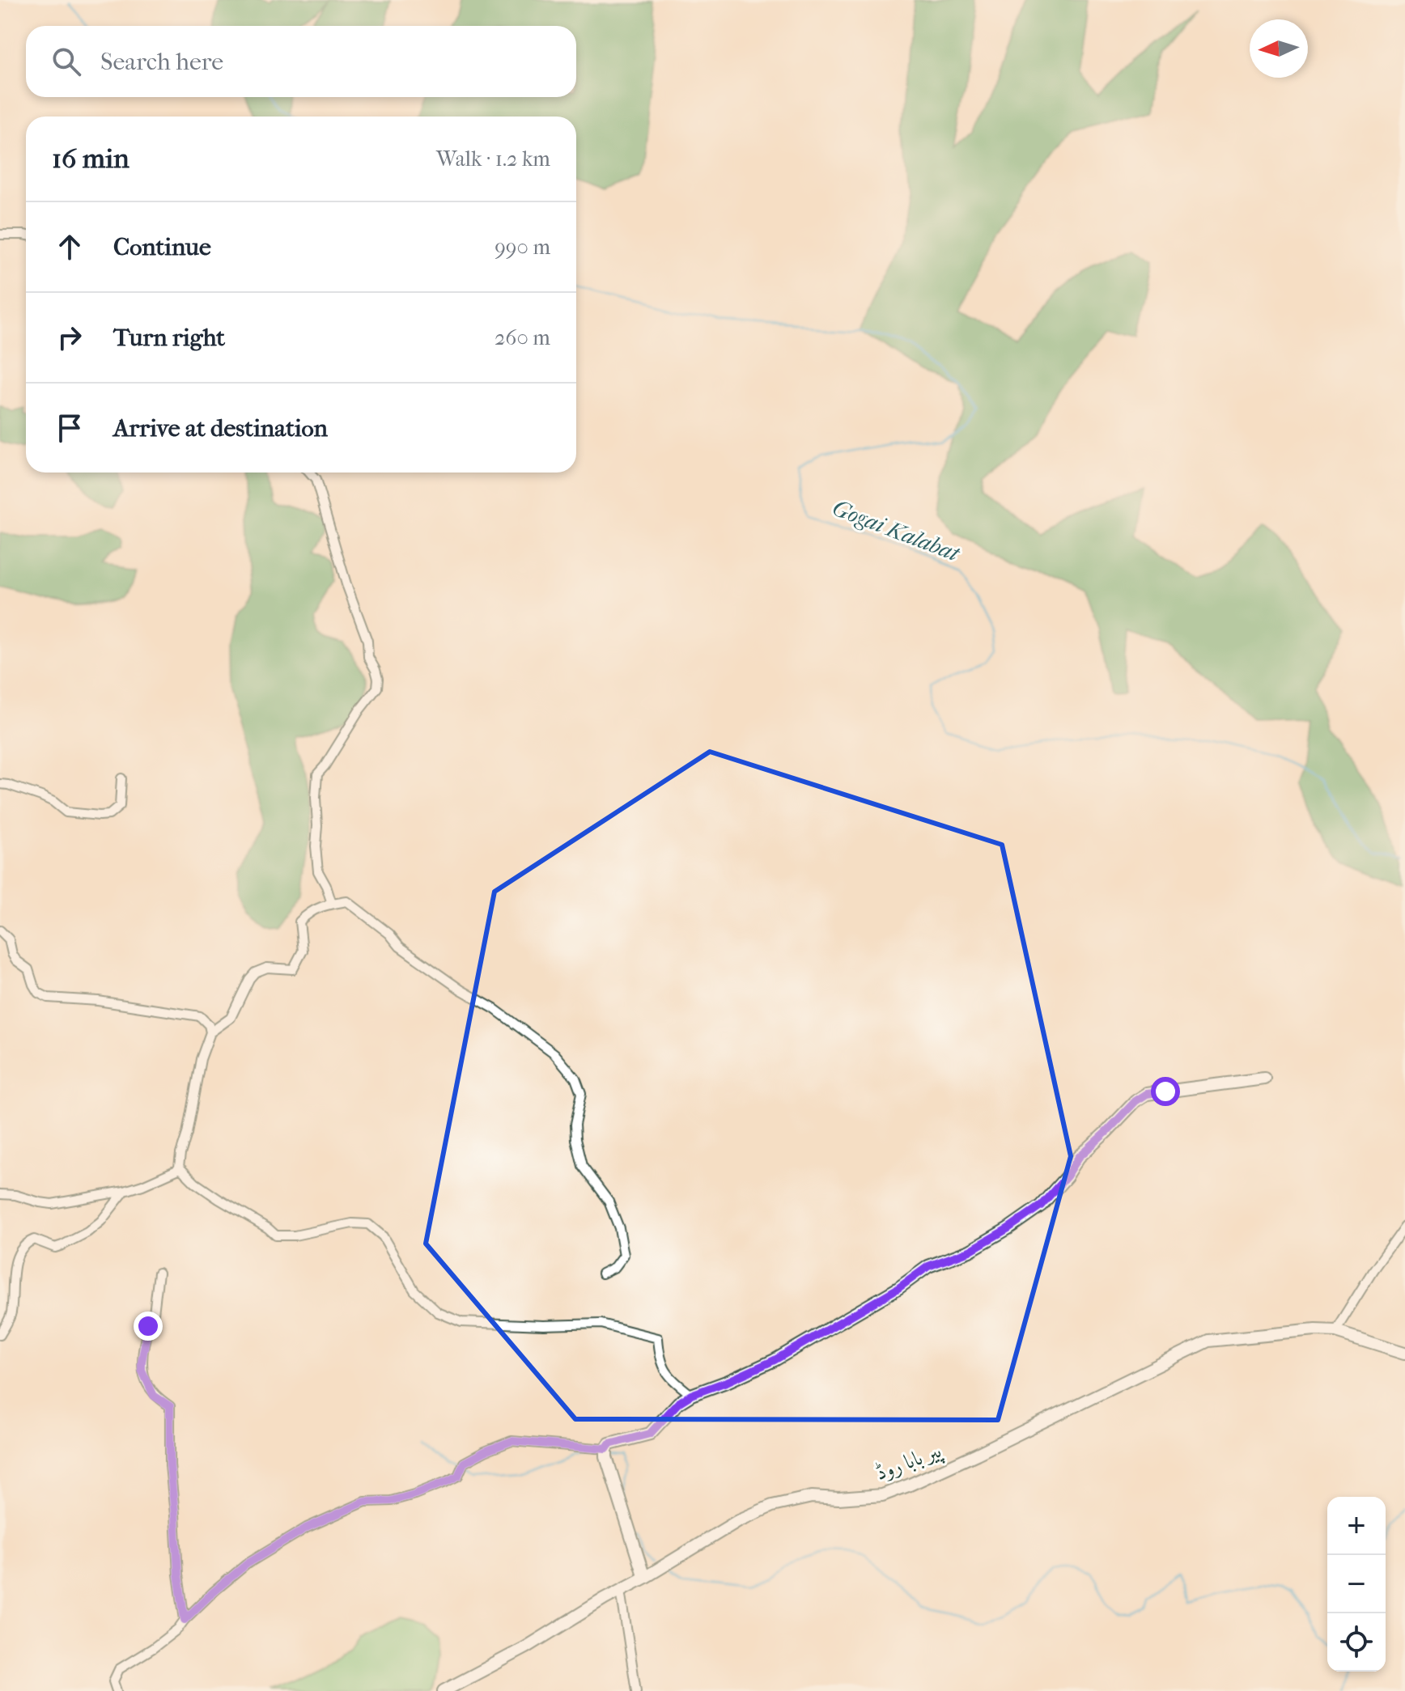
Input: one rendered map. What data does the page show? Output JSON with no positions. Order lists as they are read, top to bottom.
{
  "streets": {
    "main road": ["پیر بابا روڈ"]
  },
  "water": ["Gogai Kalabat"],
  "north": "left",
  "page": {
    "search": "Search here",
    "heading": ["16 min", "Walk · 1.2 km"],
    "list": [
      ["Continue", "990 m"],
      ["Turn right", "260 m"],
      "Arrive at destination"
    ],
    "map_buttons": ["+", "−"]
  }
}
